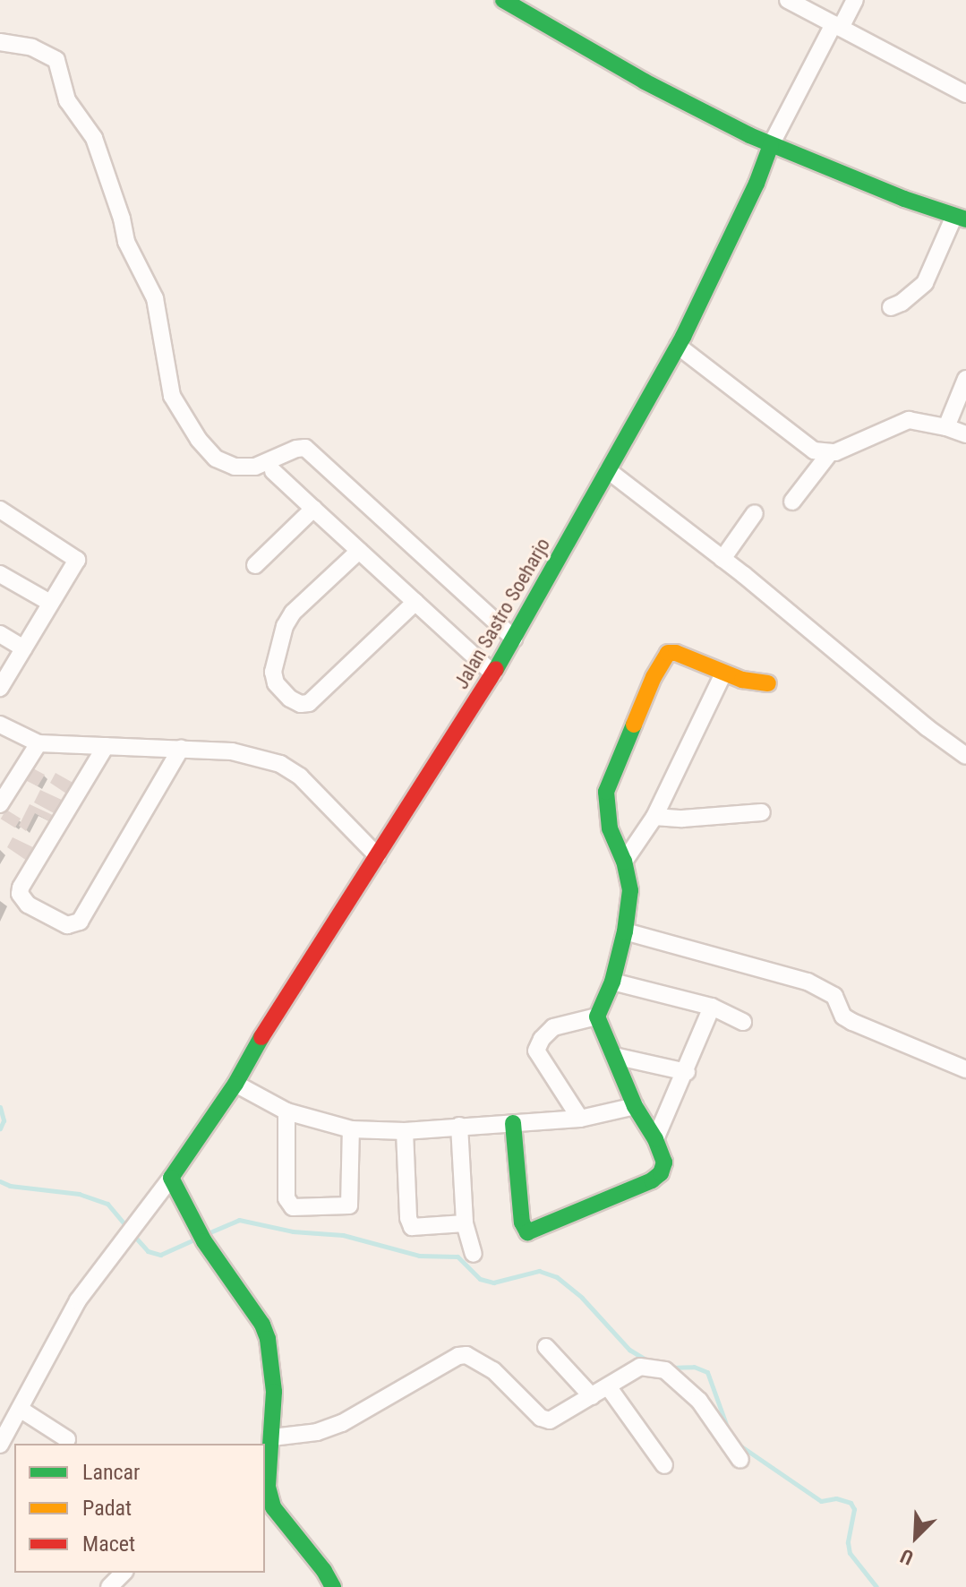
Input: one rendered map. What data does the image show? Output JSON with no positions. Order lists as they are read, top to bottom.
{
  "streets": {
    "street": ["Jalan Sastro Soeharjo"]
  },
  "legend": ["Lancar", "Padat", "Macet"],
  "north": "bottom left"
}
